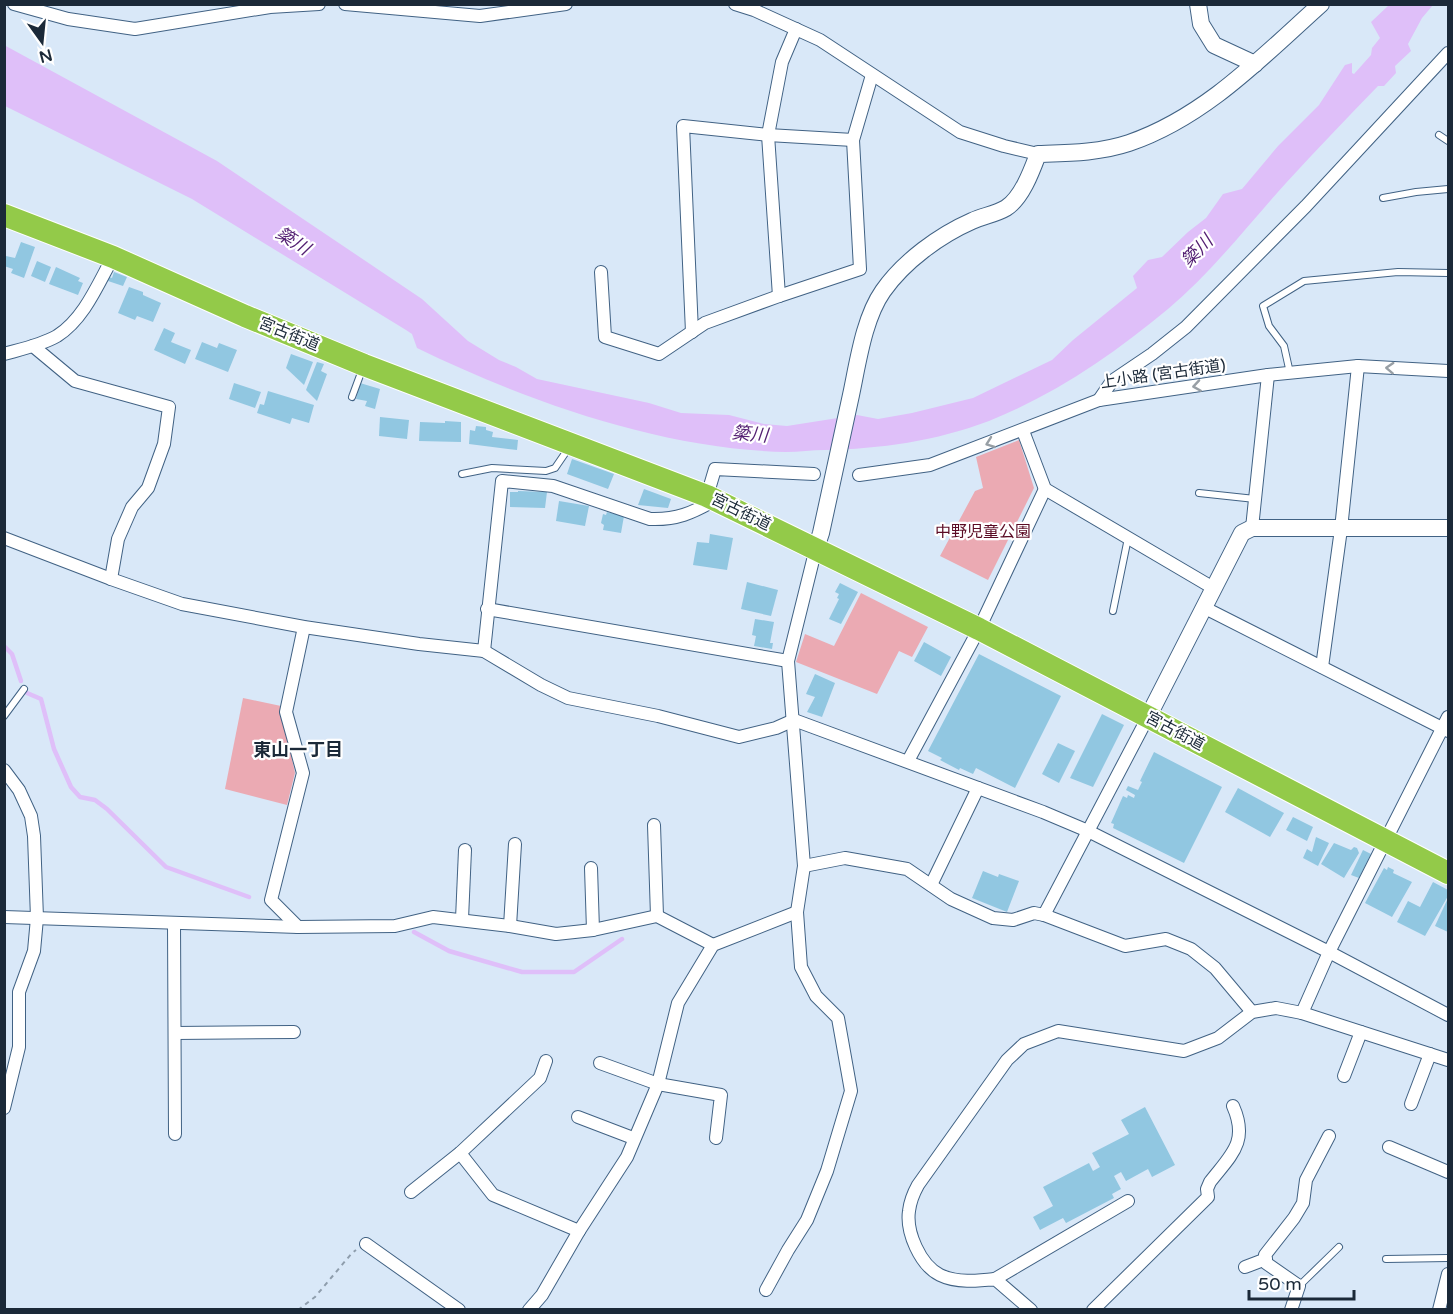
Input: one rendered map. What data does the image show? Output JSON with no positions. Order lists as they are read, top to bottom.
{
  "streets": {
    "highway": ["宮古街道"],
    "street": ["上小路 (宮古街道)"]
  },
  "one_way": ["上小路 (宮古街道)"],
  "districts": ["東山一丁目"],
  "water": ["簗川"],
  "parks": ["中野児童公園"],
  "scale_bar": "50 m",
  "north": "bottom"
}
